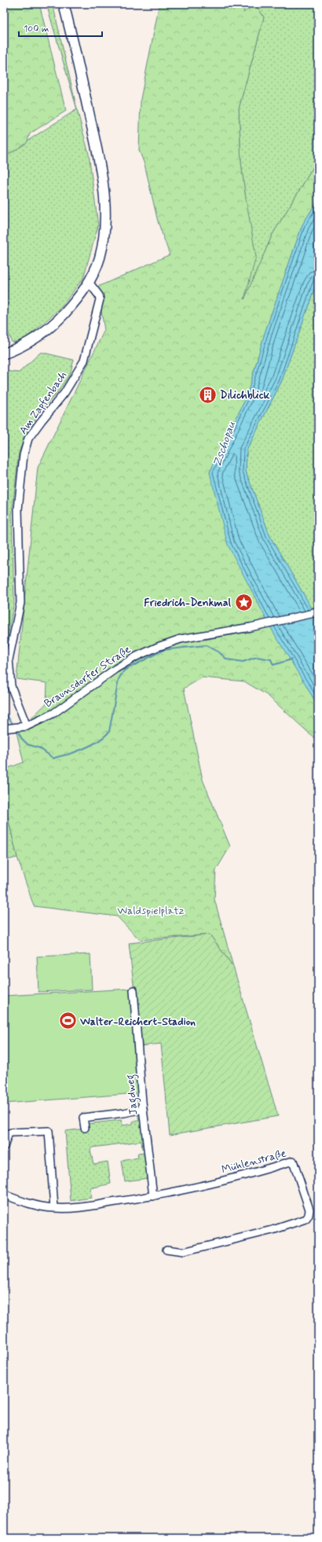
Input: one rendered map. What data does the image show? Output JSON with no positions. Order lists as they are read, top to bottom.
{
  "streets": {
    "street": [
      "Am Zapfenbach",
      "Braunsdorfer Straße",
      "Jagdweg",
      "Mühlenstraße"
    ]
  },
  "crossings": [
    ["Am Zapfenbach", "Braunsdorfer Straße"],
    ["Jagdweg", "Mühlenstraße"]
  ],
  "water": ["Zschopau"],
  "parks": ["Waldspielplatz"],
  "places": {
    "building": ["Dilichblick"],
    "place": ["Friedrich-Denkmal"],
    "sports": ["Walter-Reichert-Stadion"]
  },
  "scale_bar": "100 m"
}
